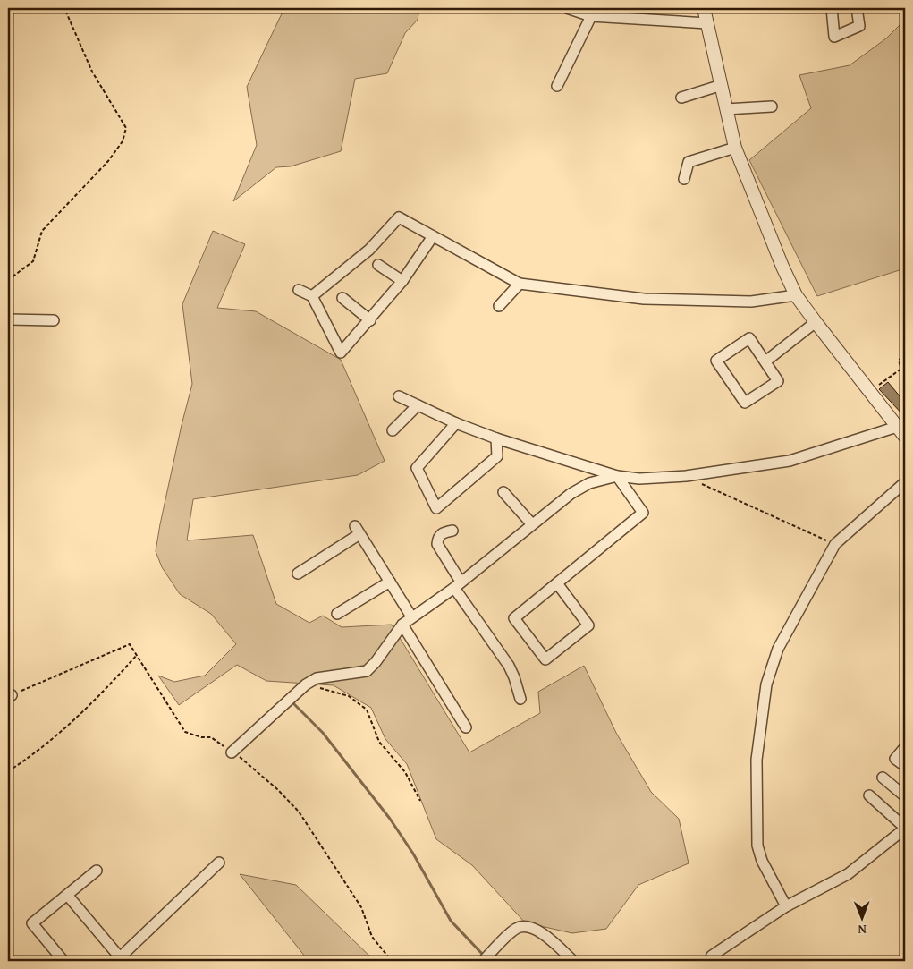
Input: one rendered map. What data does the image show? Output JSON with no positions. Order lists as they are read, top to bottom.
{
  "north": "bottom"
}
